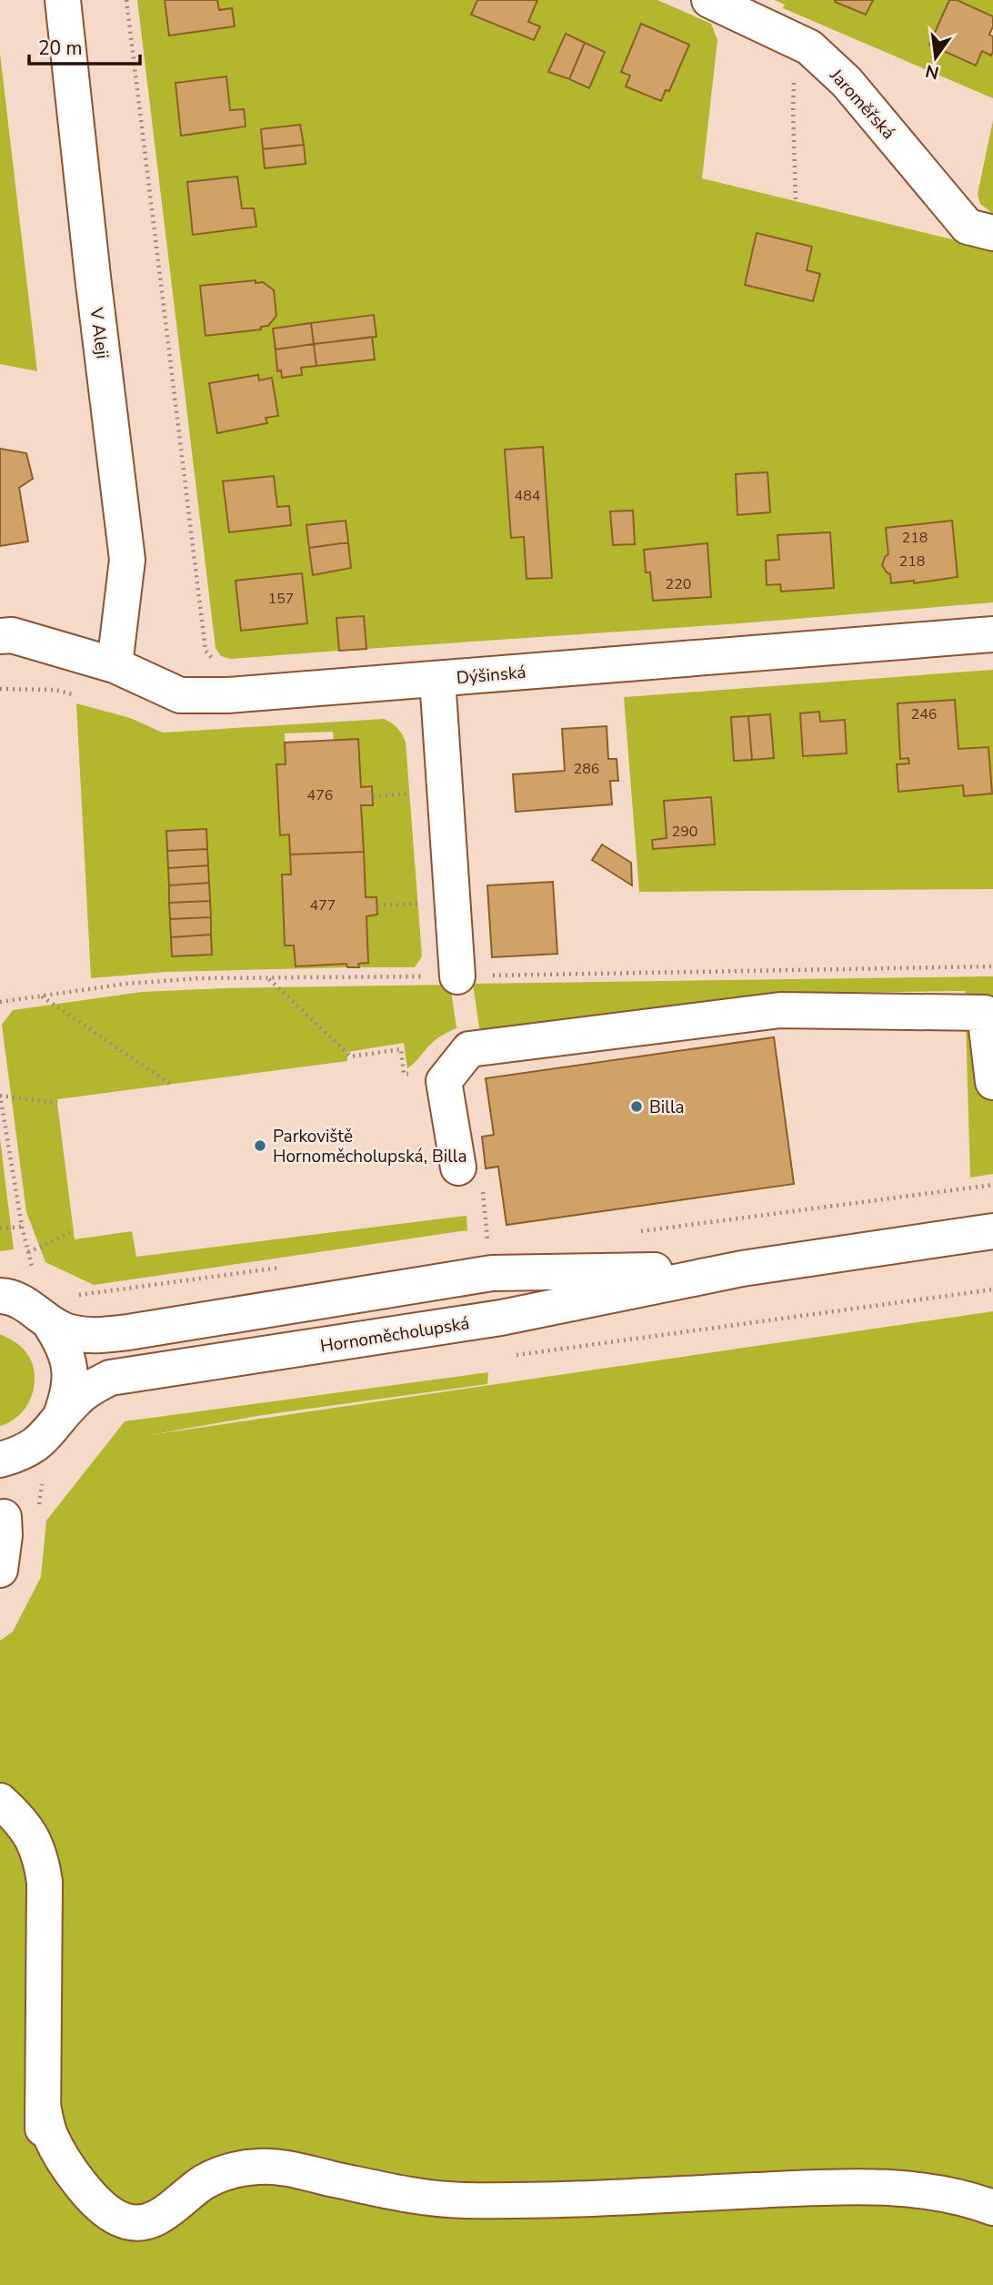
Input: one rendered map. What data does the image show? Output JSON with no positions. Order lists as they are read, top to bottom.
{
  "streets": {
    "street": [
      "Jaroměřská",
      "V Aleji",
      "Dýšinská",
      "Hornoměcholupská"
    ]
  },
  "crossings": [
    ["V Aleji", "Dýšinská"]
  ],
  "places": ["Billa", "Parkoviště Hornoměcholupská, Billa"],
  "house_numbers": [
    "484",
    "218",
    "218",
    "220",
    "157",
    "246",
    "286",
    "476",
    "290",
    "477"
  ],
  "scale_bar": "20 m",
  "north": "bottom"
}
